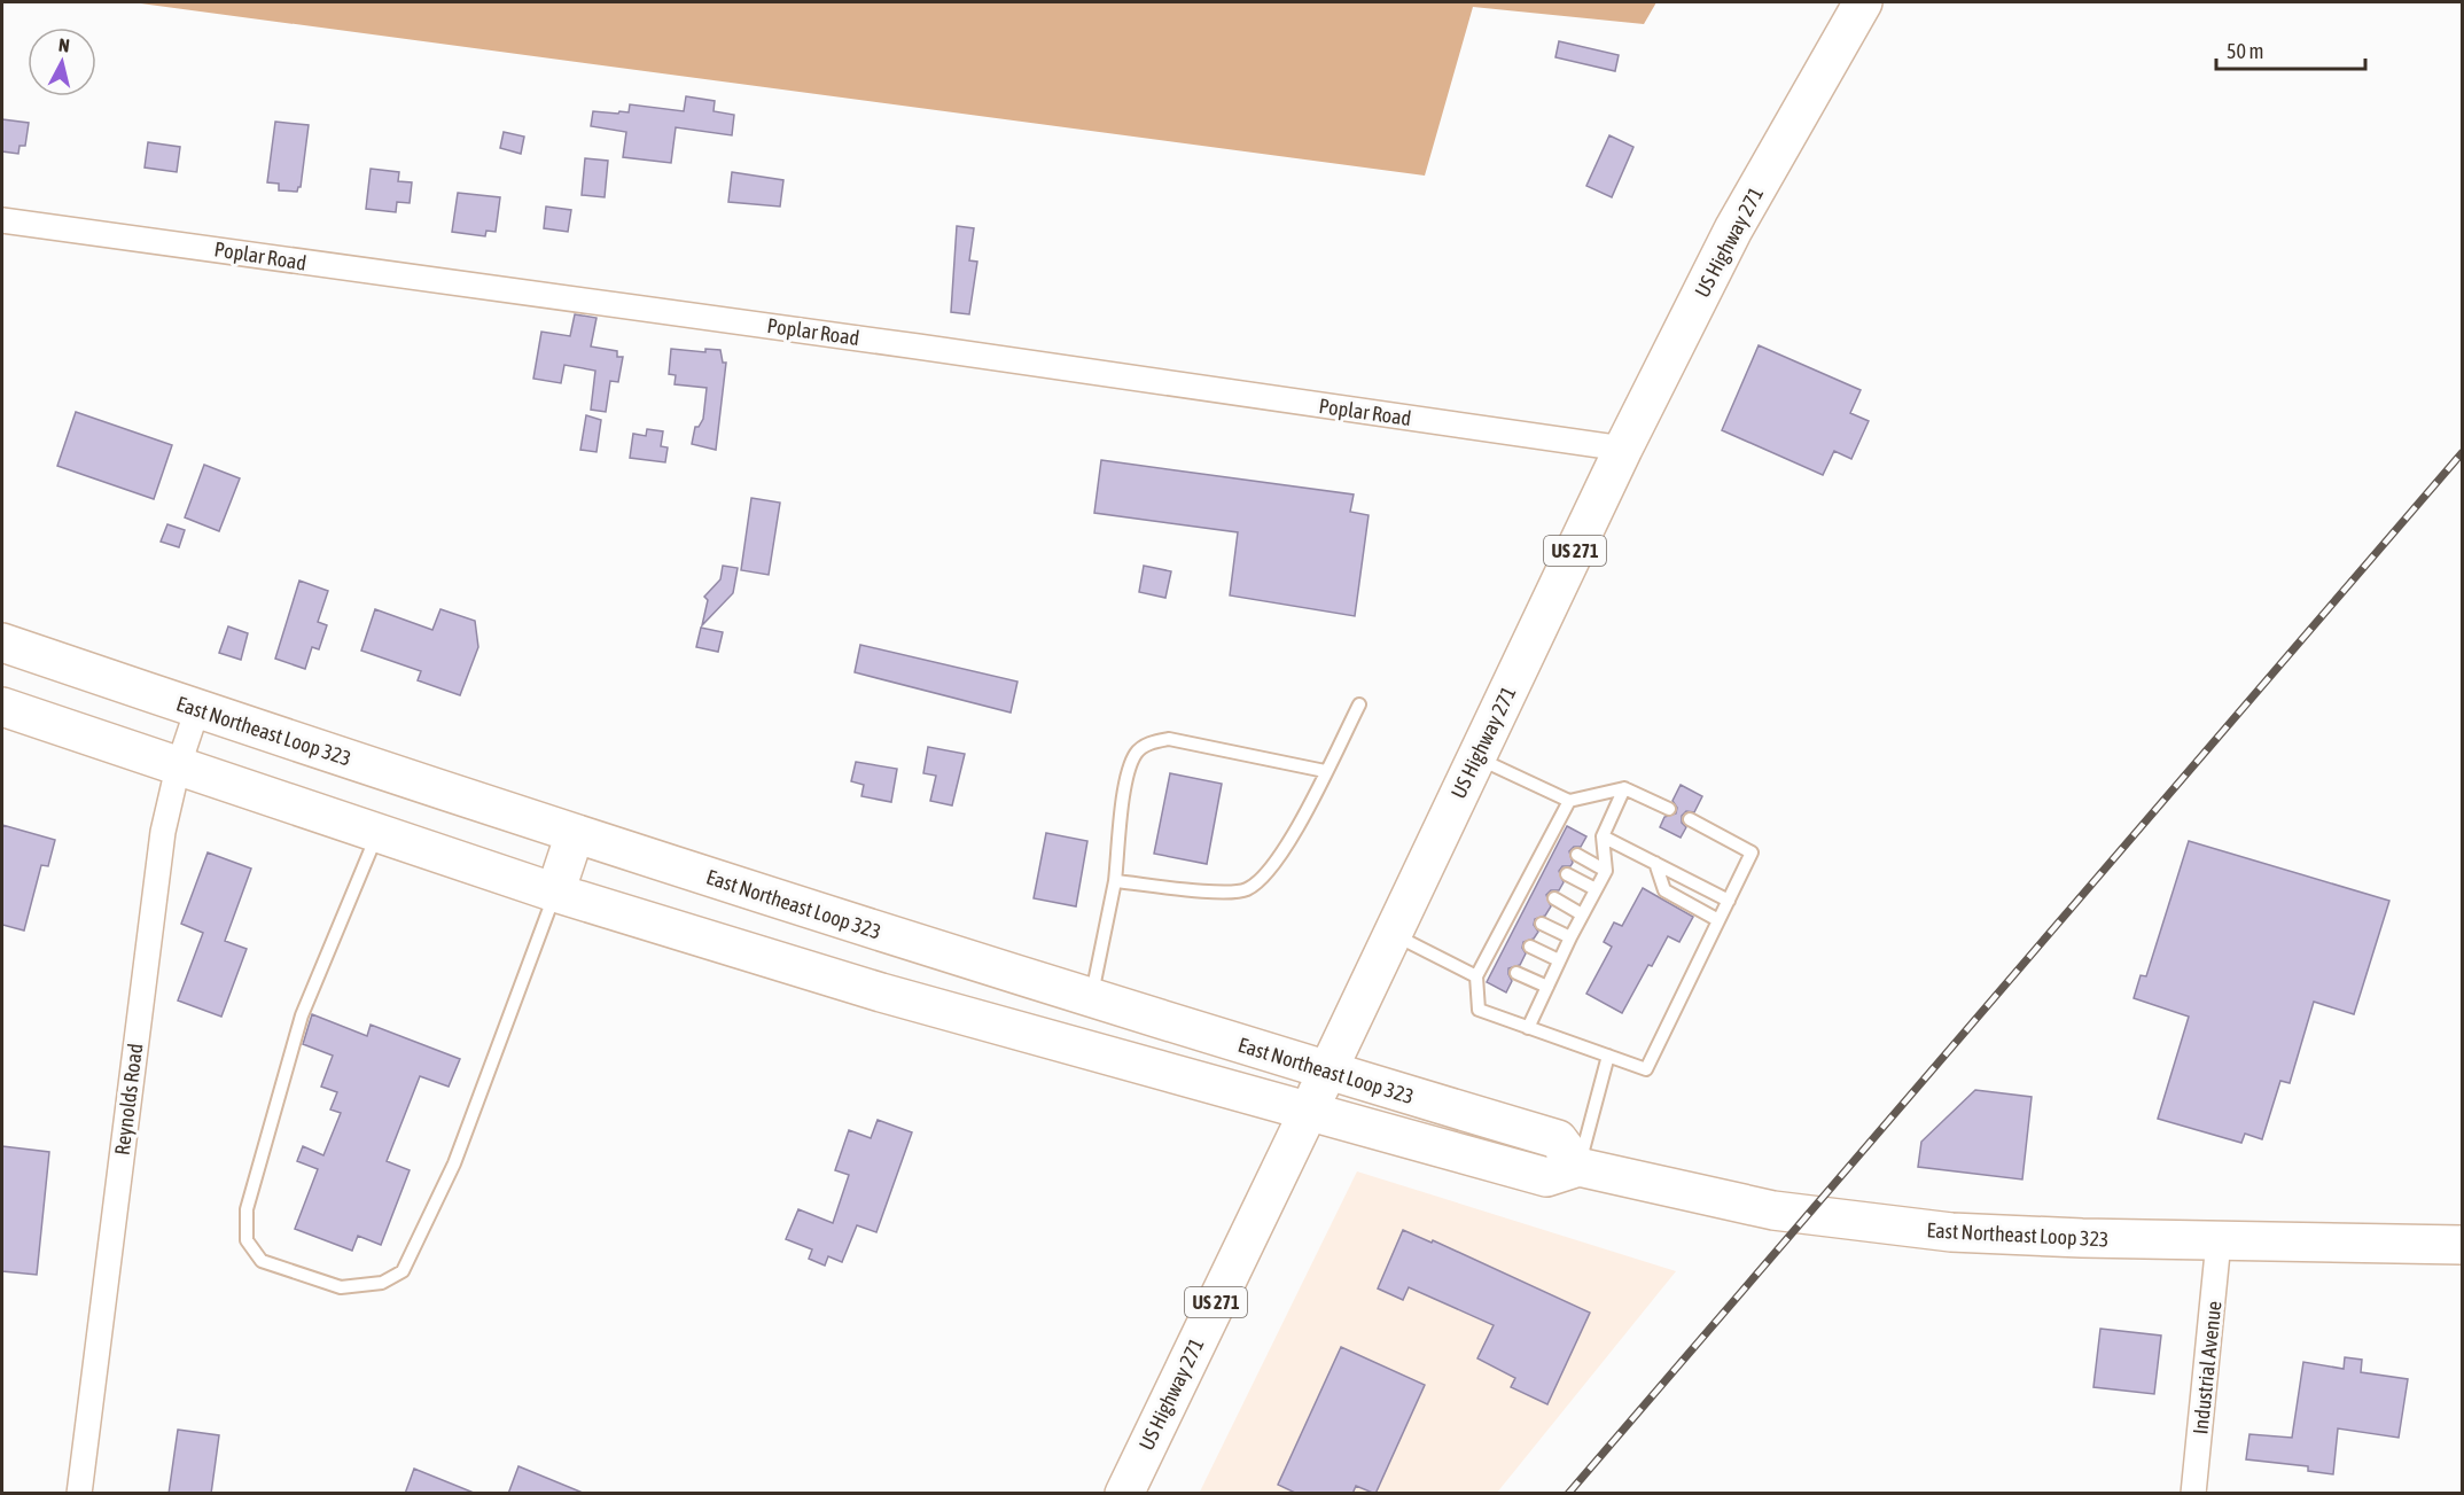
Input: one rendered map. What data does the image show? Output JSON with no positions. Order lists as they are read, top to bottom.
{
  "streets": {
    "main road": ["US Highway 271", "US 271", "East Northeast Loop 323"],
    "street": ["Poplar Road", "Reynolds Road", "Industrial Avenue"]
  },
  "crossings": [
    ["US Highway 271", "Poplar Road"],
    ["US Highway 271", "East Northeast Loop 323"],
    ["East Northeast Loop 323", "Reynolds Road"],
    ["East Northeast Loop 323", "Industrial Avenue"]
  ],
  "scale_bar": "50 m",
  "north": "top"
}
